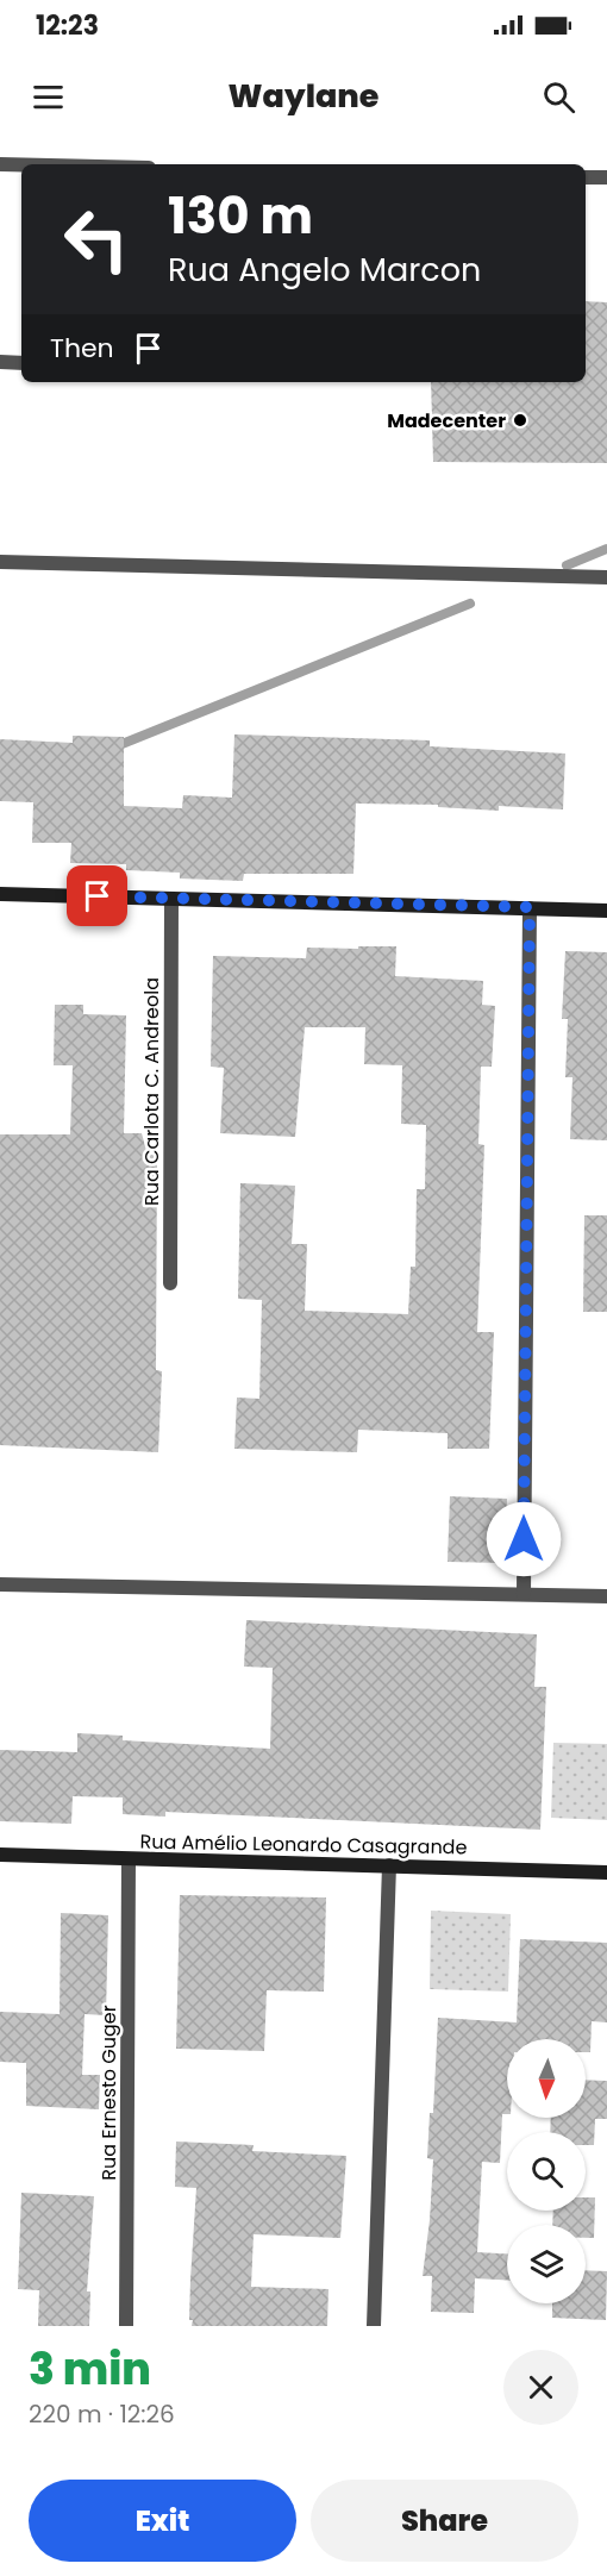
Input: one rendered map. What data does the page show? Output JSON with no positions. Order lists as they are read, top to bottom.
{
  "streets": {
    "street": ["Rua Carlota C. Andreola", "Rua Amélio Leonardo Casagrande", "Rua Ernesto Guger"]
  },
  "crossings": [
    ["Rua Amélio Leonardo Casagrande", "Rua Ernesto Guger"]
  ],
  "places": ["Madecenter"],
  "north": "bottom",
  "page": {
    "status": "12:23",
    "header": "Waylane",
    "turn": ["130 m", "Rua Angelo Marcon"],
    "then": "Then",
    "heading": ["3 min", "220 m · 12:26"],
    "buttons": ["Exit", "Share"]
  }
}
